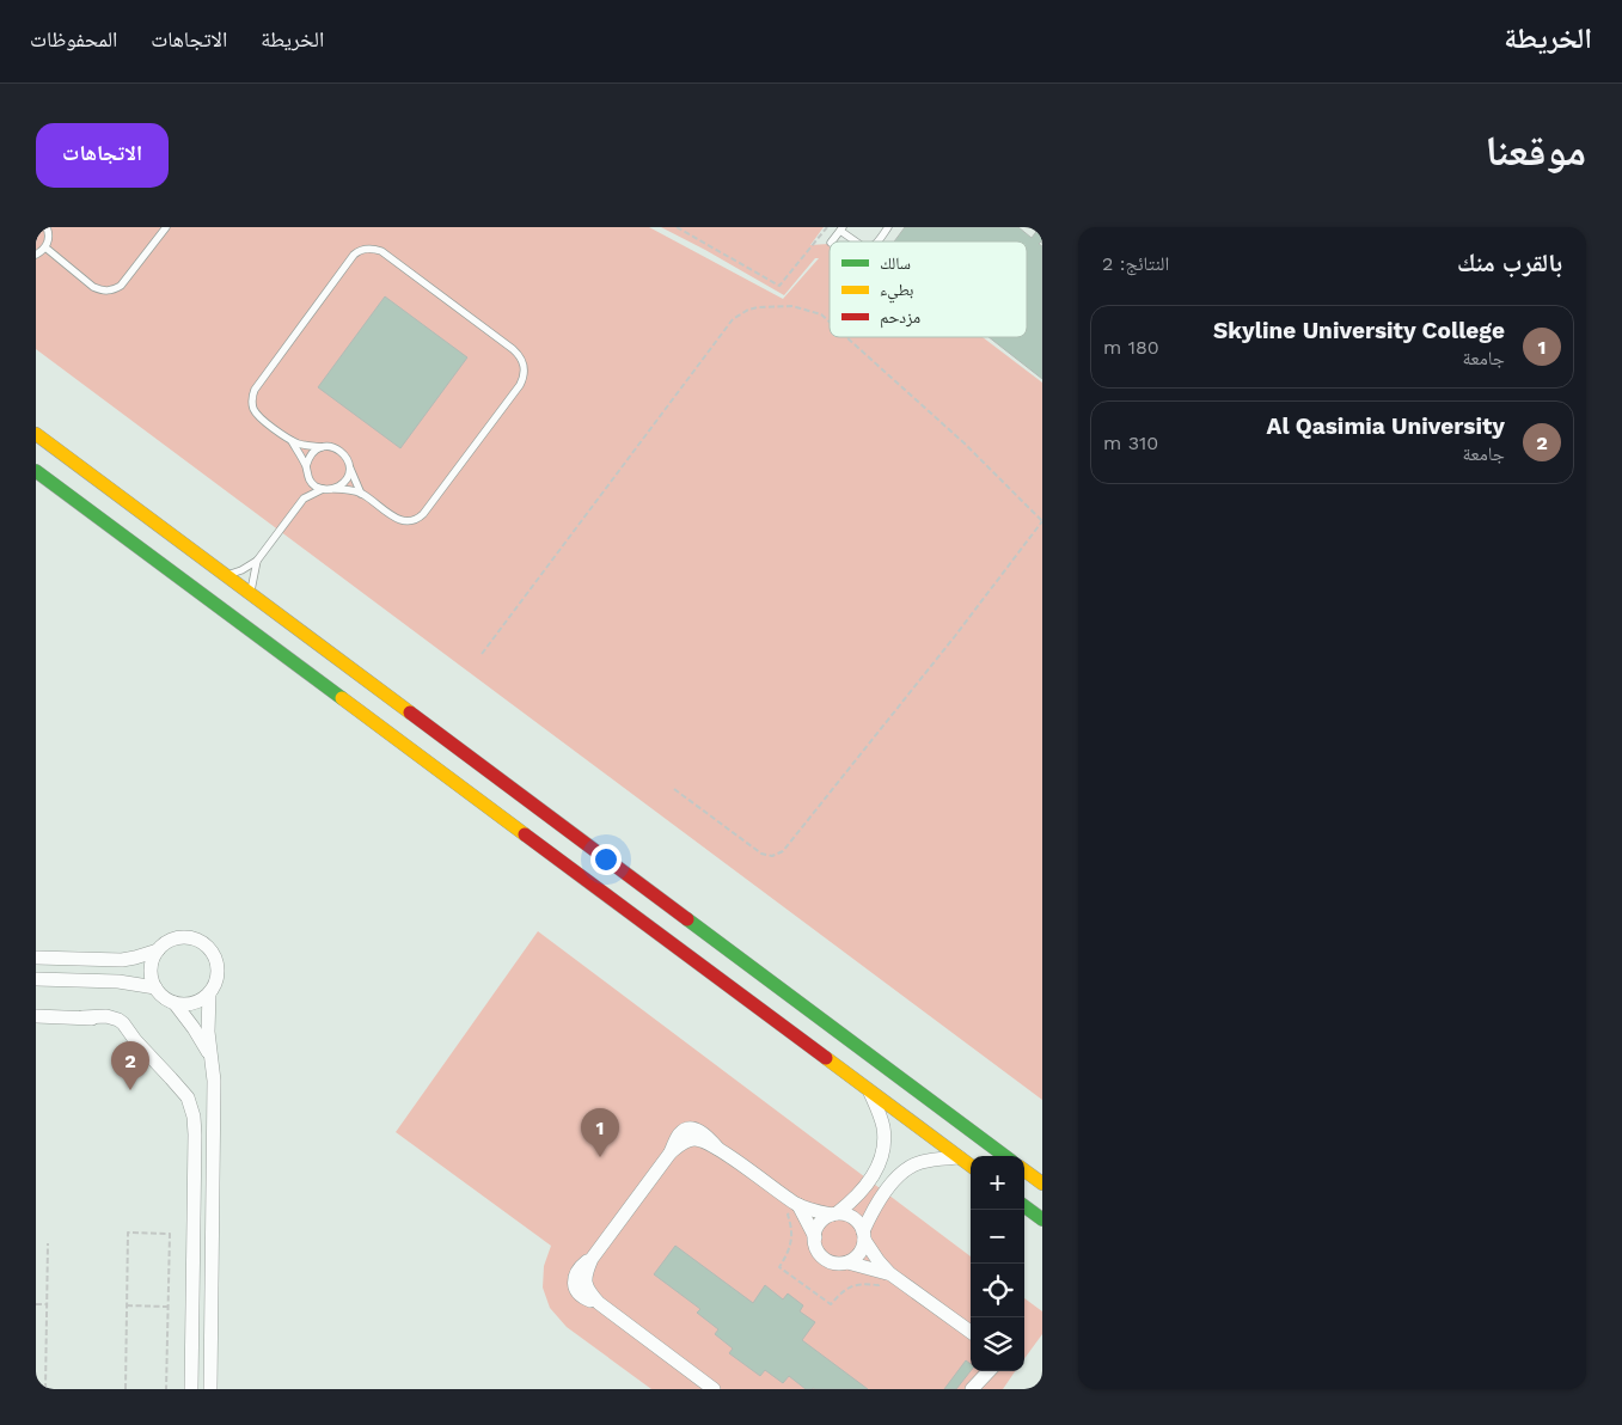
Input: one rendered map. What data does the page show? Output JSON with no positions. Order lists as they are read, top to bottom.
{
  "legend": ["سالك", "بطيء", "مزدحم"],
  "page": {
    "header": "الخريطة",
    "nav": ["الخريطة", "الاتجاهات", "المحفوظات"],
    "title": "موقعنا",
    "buttons": "الاتجاهات",
    "heading": ["بالقرب منك", "النتائج: 2"],
    "list": [
      {
        "mark": "1",
        "name": "Skyline University College",
        "note": "جامعة",
        "value": "180 m"
      },
      {
        "mark": "2",
        "name": "Al Qasimia University",
        "note": "جامعة",
        "value": "310 m"
      }
    ],
    "pins": ["2", "1"],
    "map_buttons": ["+", "−"]
  }
}
